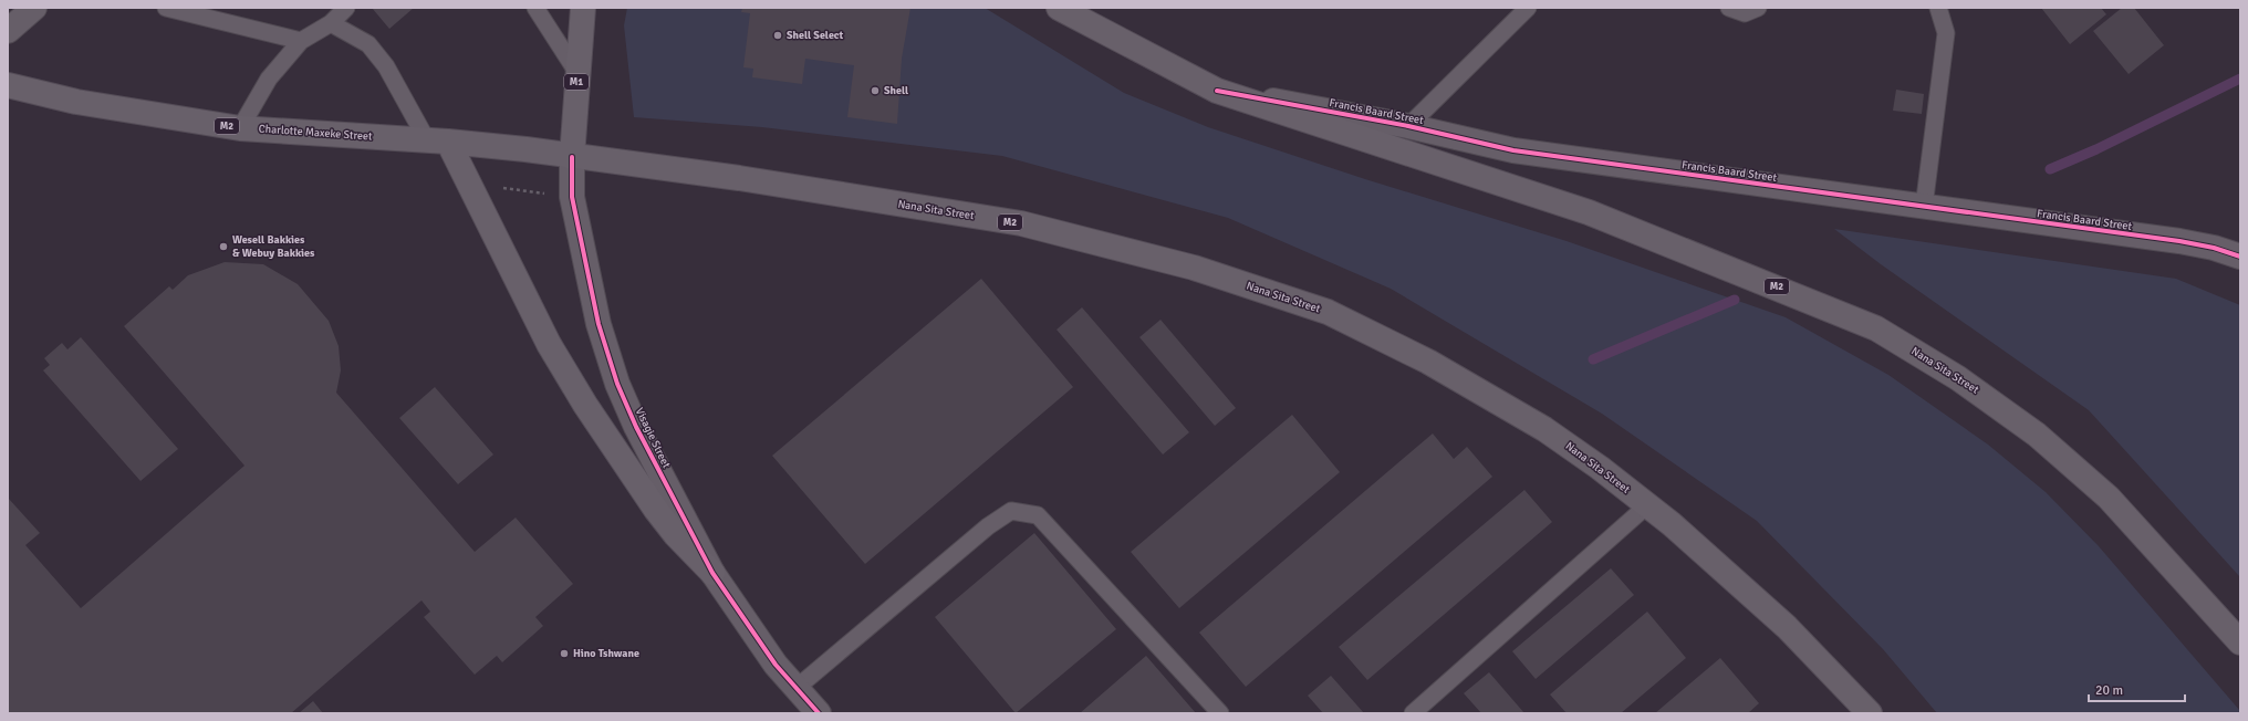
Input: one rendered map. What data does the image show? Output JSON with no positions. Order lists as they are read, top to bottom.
{
  "streets": {
    "main road": [
      "M1",
      "M2",
      "Charlotte Maxeke Street",
      "Nana Sita Street"
    ],
    "street": ["Francis Baard Street", "Visagie Street"]
  },
  "crossings": [
    ["M1", "Charlotte Maxeke Street"],
    ["M1", "Nana Sita Street"],
    ["M1", "Visagie Street"],
    ["Francis Baard Street", "Nana Sita Street"],
    ["Charlotte Maxeke Street", "Nana Sita Street"],
    ["Charlotte Maxeke Street", "Visagie Street"],
    ["Nana Sita Street", "Visagie Street"]
  ],
  "places": [
    "Shell Select",
    "Shell",
    "Wesell Bakkies & Webuy Bakkies",
    "Hino Tshwane"
  ],
  "scale_bar": "20 m"
}
